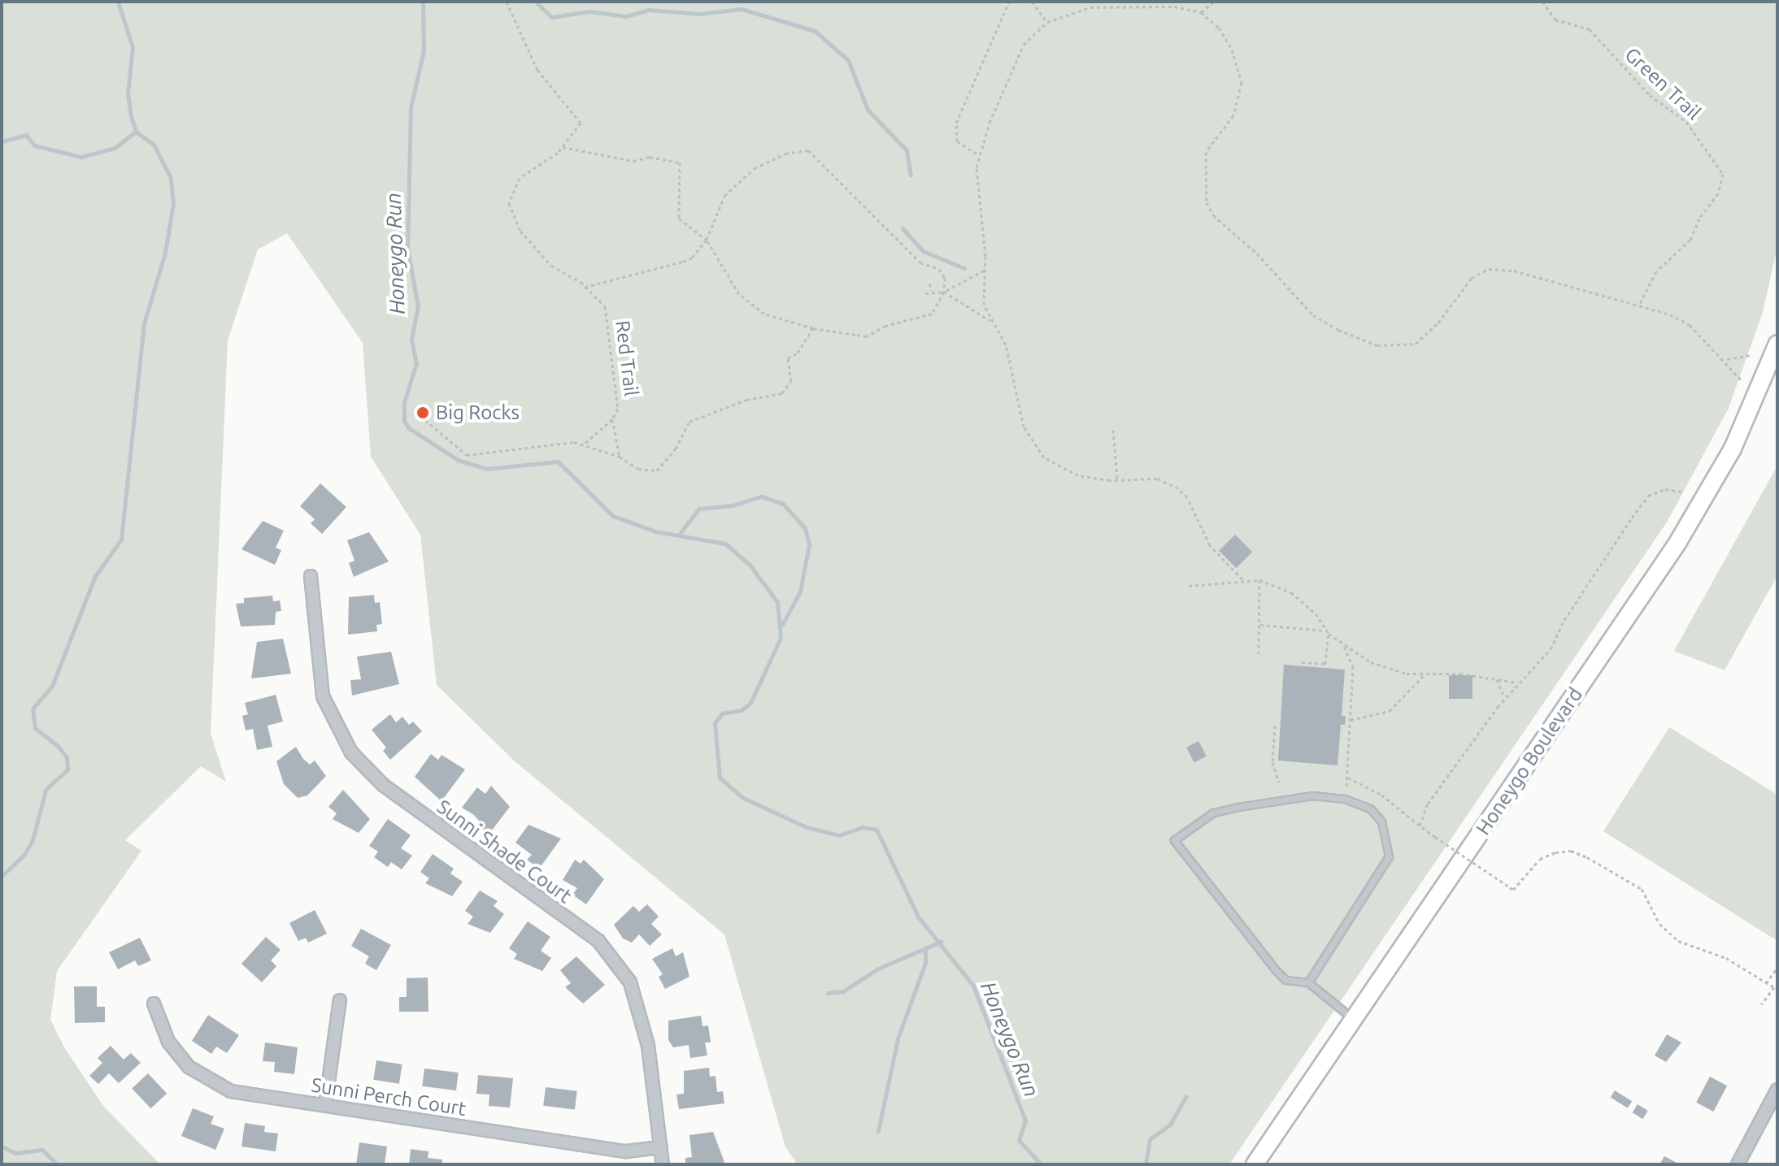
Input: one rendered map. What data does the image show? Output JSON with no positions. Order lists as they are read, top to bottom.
{
  "streets": {
    "main road": ["Honeygo Boulevard"],
    "street": ["Sunni Shade Court", "Sunni Perch Court"],
    "path": ["Green Trail", "Red Trail"]
  },
  "crossings": [
    ["Sunni Shade Court", "Sunni Perch Court"]
  ],
  "water": ["Honeygo Run"],
  "places": ["Big Rocks"]
}
